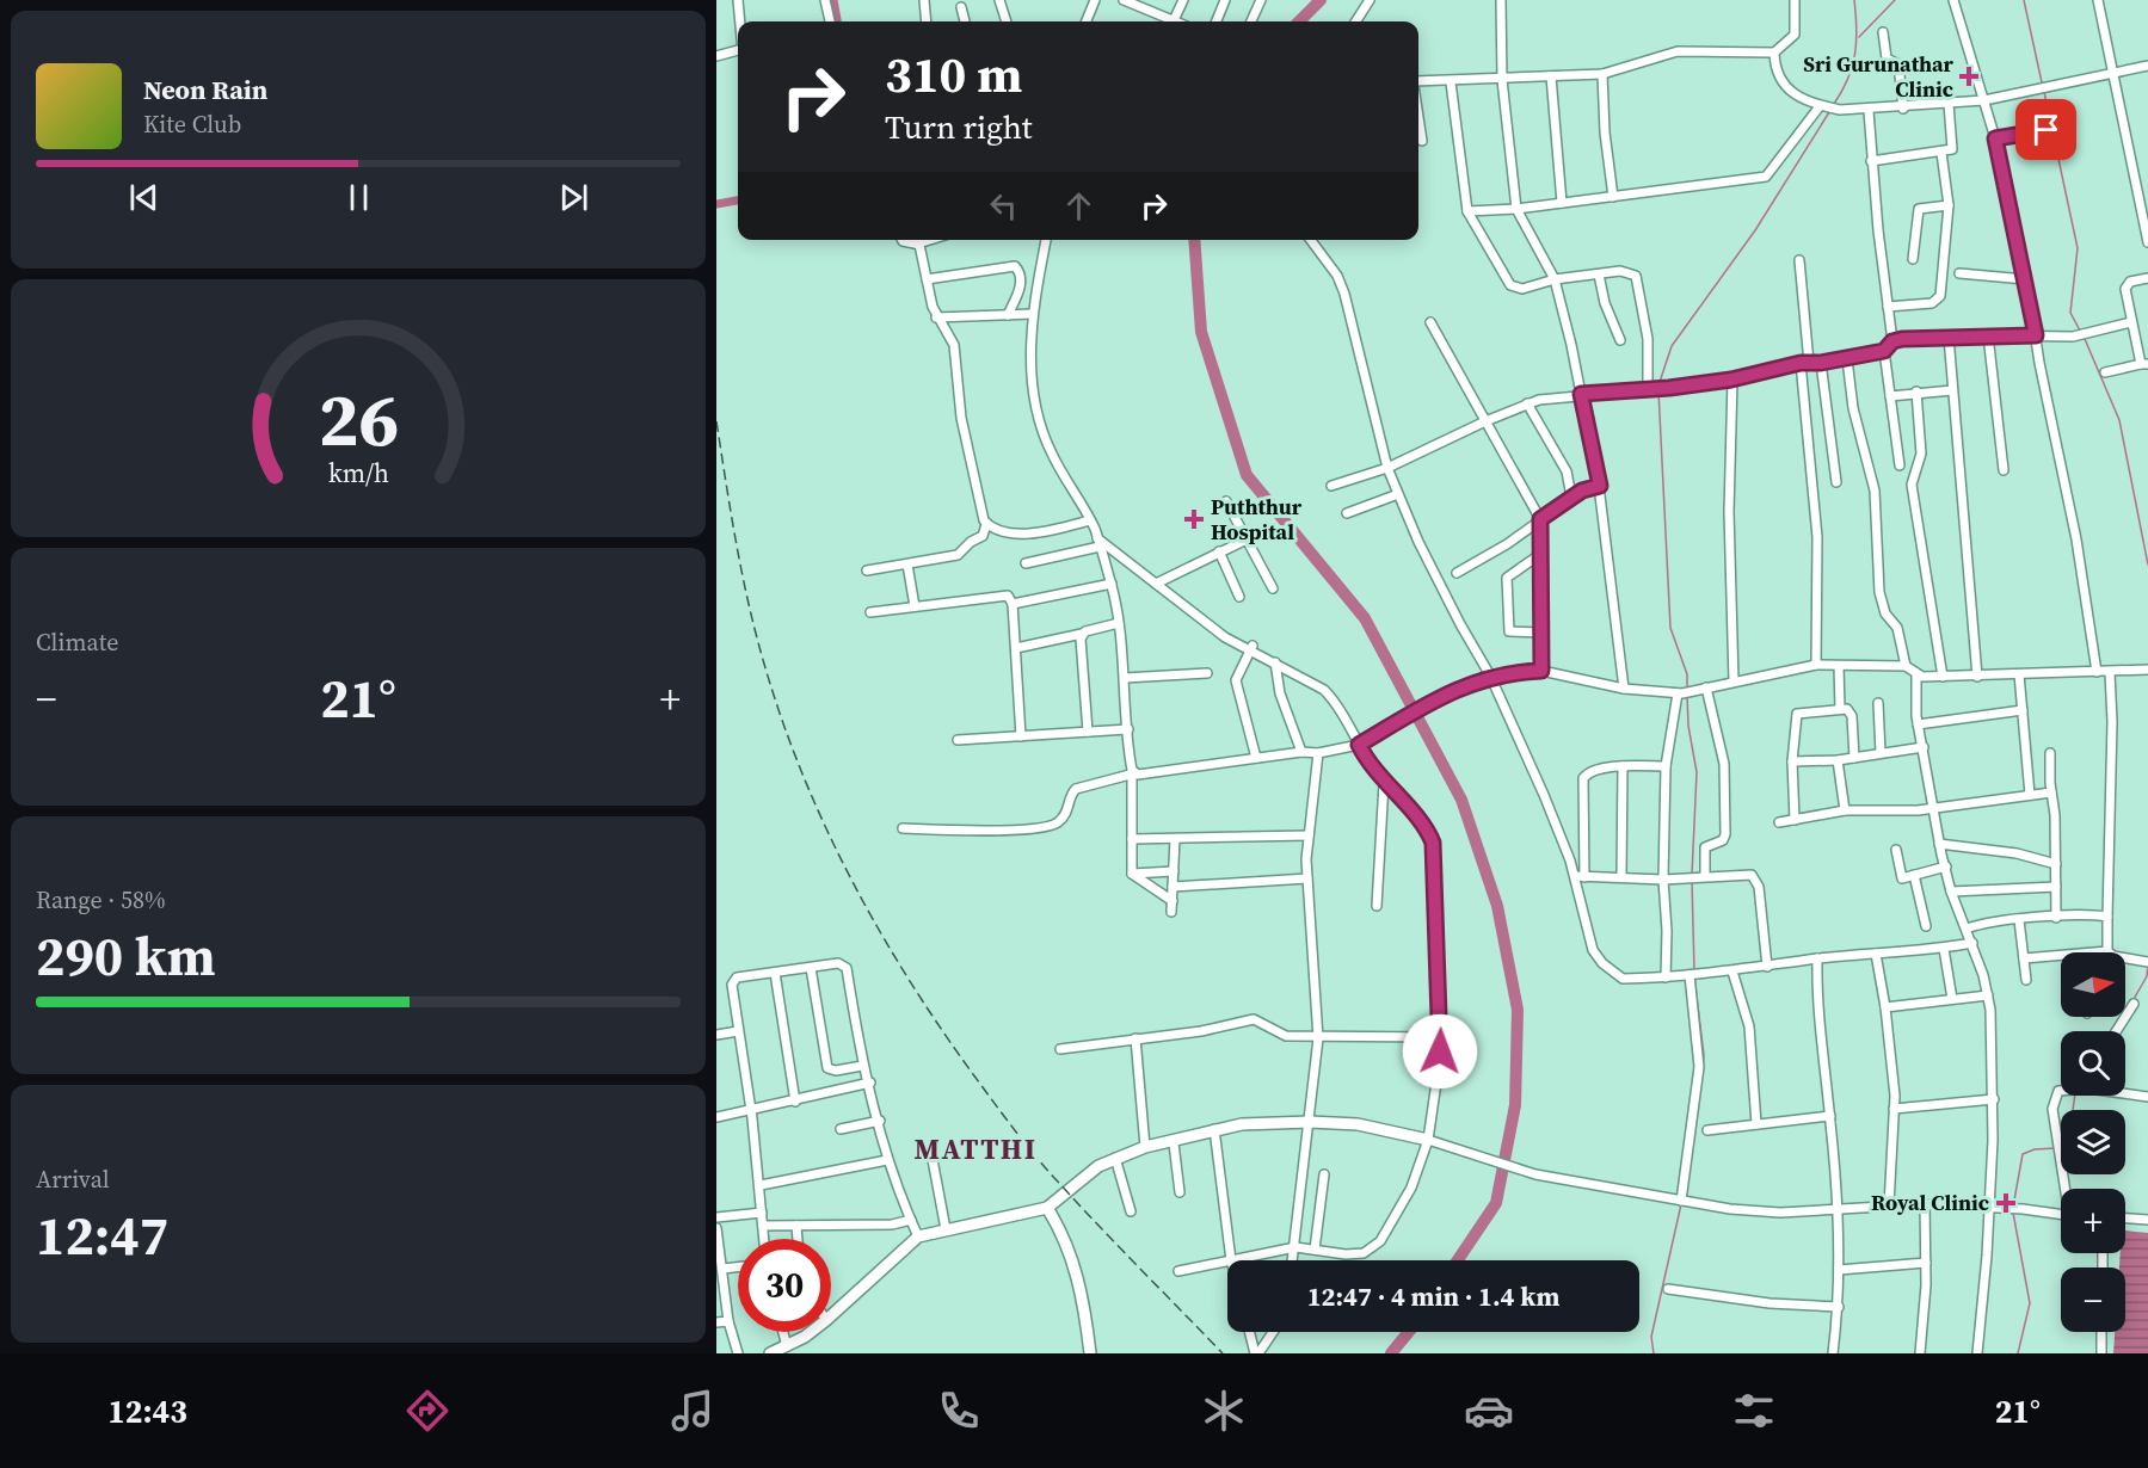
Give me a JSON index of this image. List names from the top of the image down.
{
  "districts": ["MATTHI"],
  "places": {
    "health": ["Sri Gurunathar Clinic", "Puththur Hospital", "Royal Clinic"]
  },
  "north": "right",
  "page": {
    "turn": ["310 m", "Turn right"],
    "song": ["Neon Rain", "Kite Club"],
    "tile": [
      "Climate",
      ["Range · 58%", "290 km"],
      ["Arrival", "12:47"]
    ],
    "heat": ["−", "21°", "+"],
    "map_buttons": ["+", "−"],
    "limit": "30",
    "trip": "12:47 · 4 min · 1.4 km",
    "tabs": ["12:43", "21°"],
    "gauge": ["26", "km/h"]
  }
}
